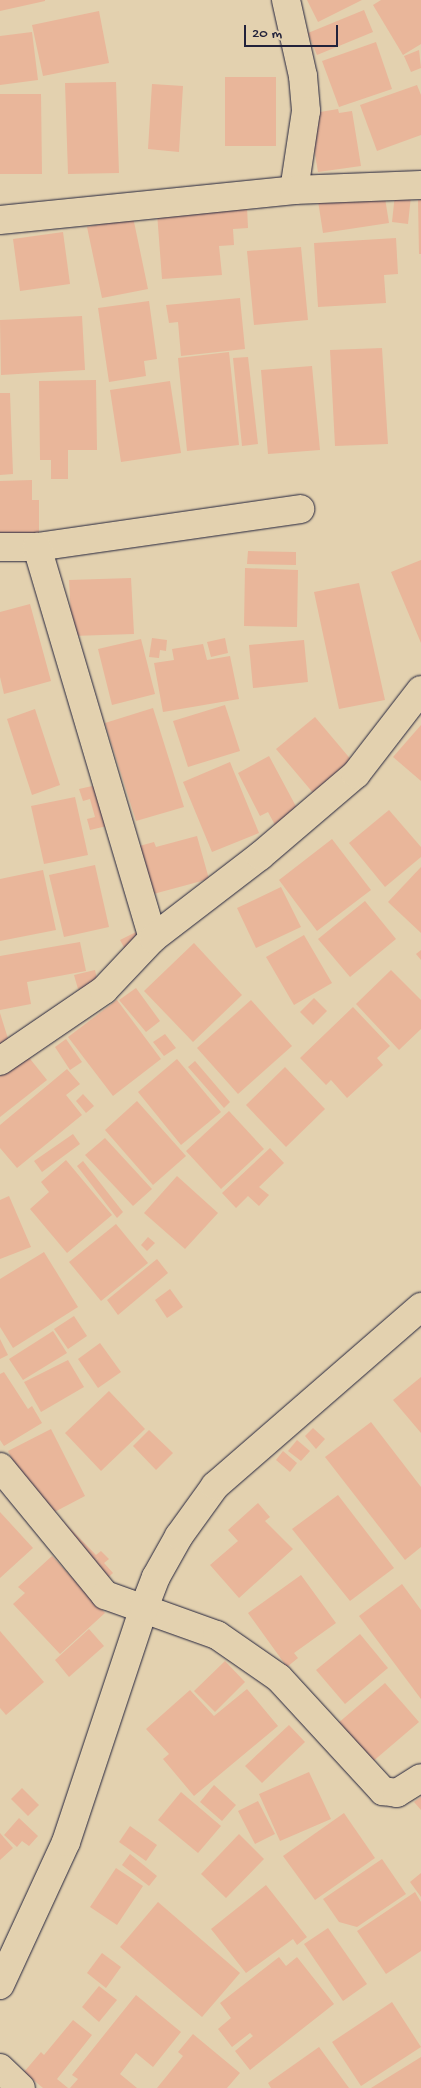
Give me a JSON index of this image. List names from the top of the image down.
{
  "scale_bar": "20 m"
}
